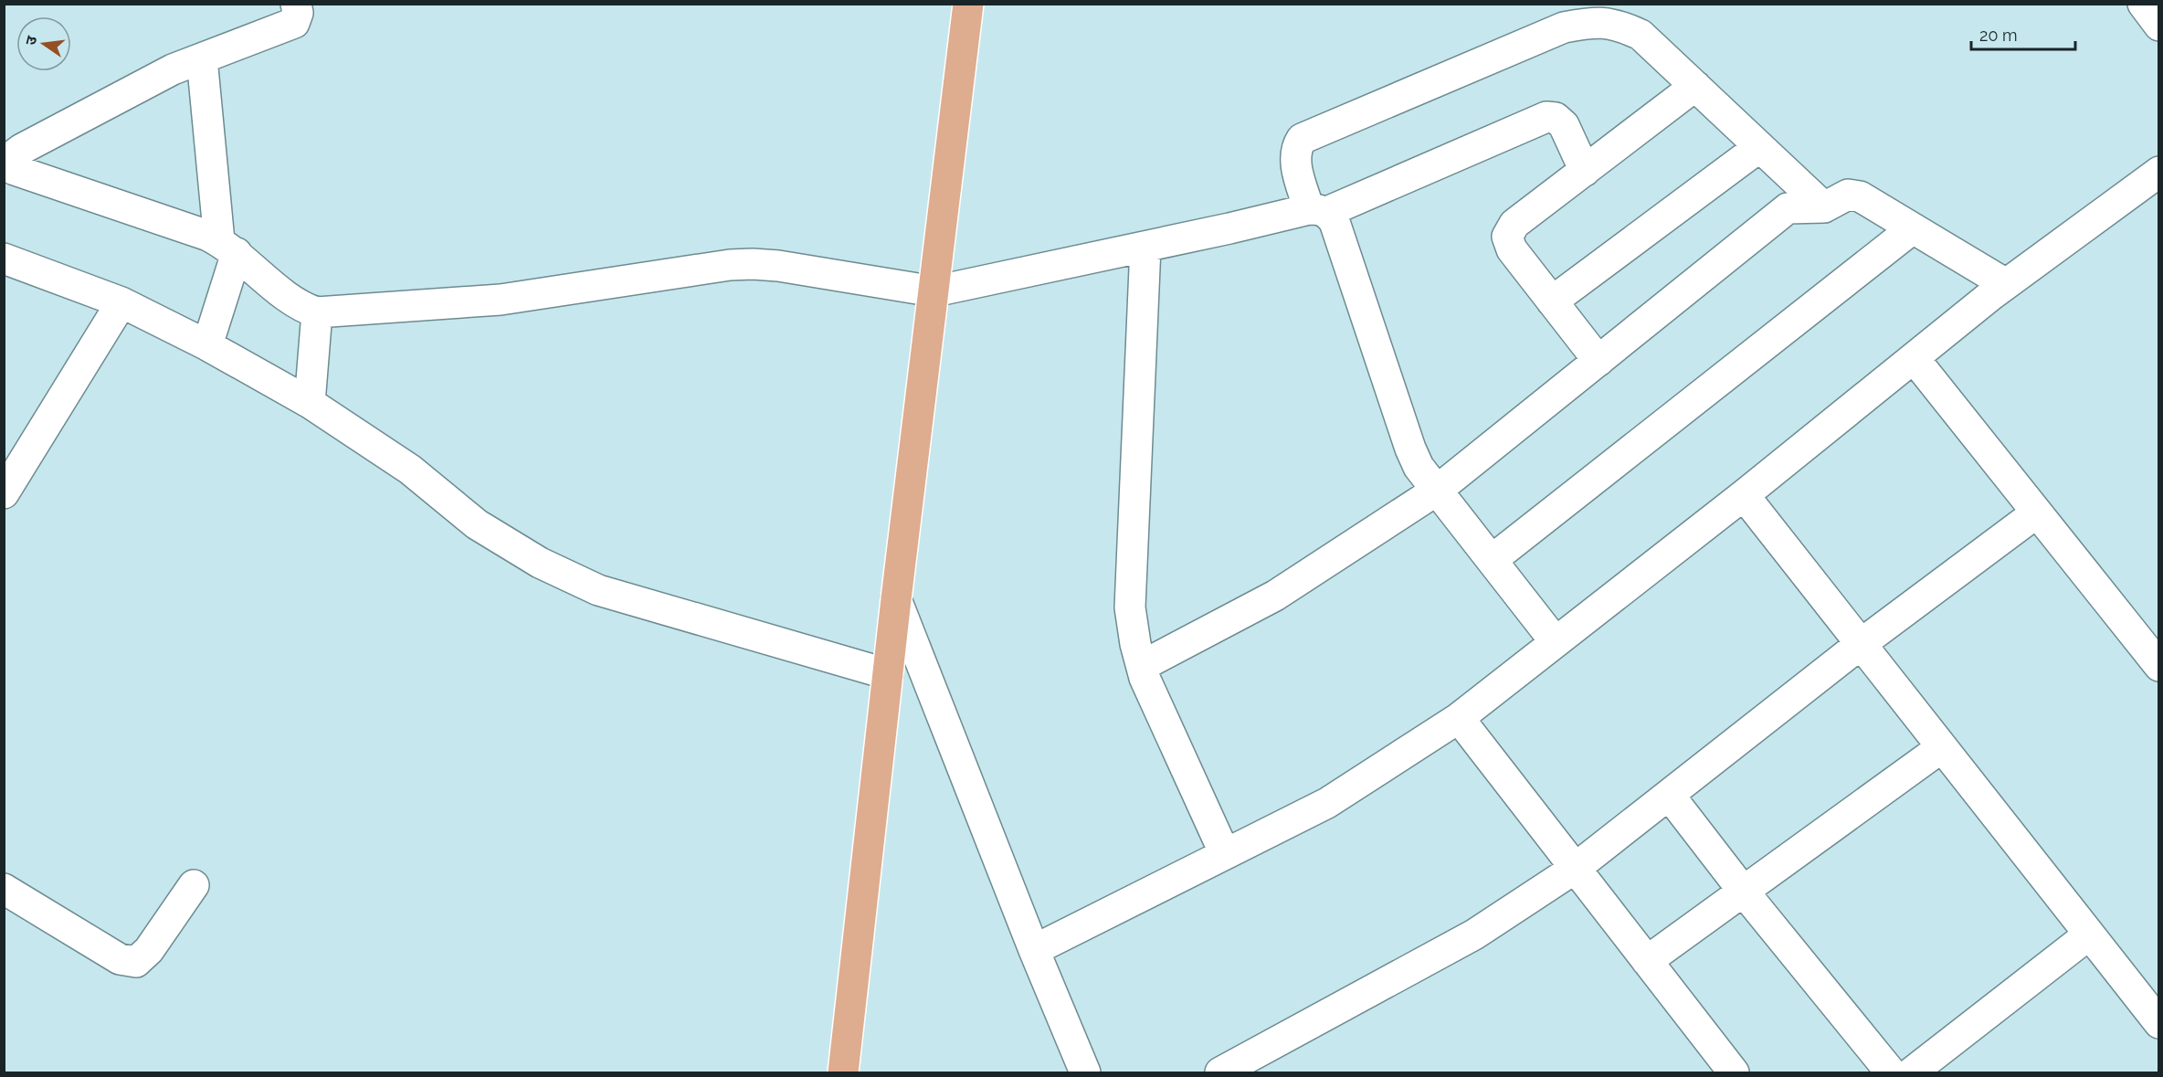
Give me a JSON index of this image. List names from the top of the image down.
{
  "scale_bar": "20 m",
  "north": "left"
}
